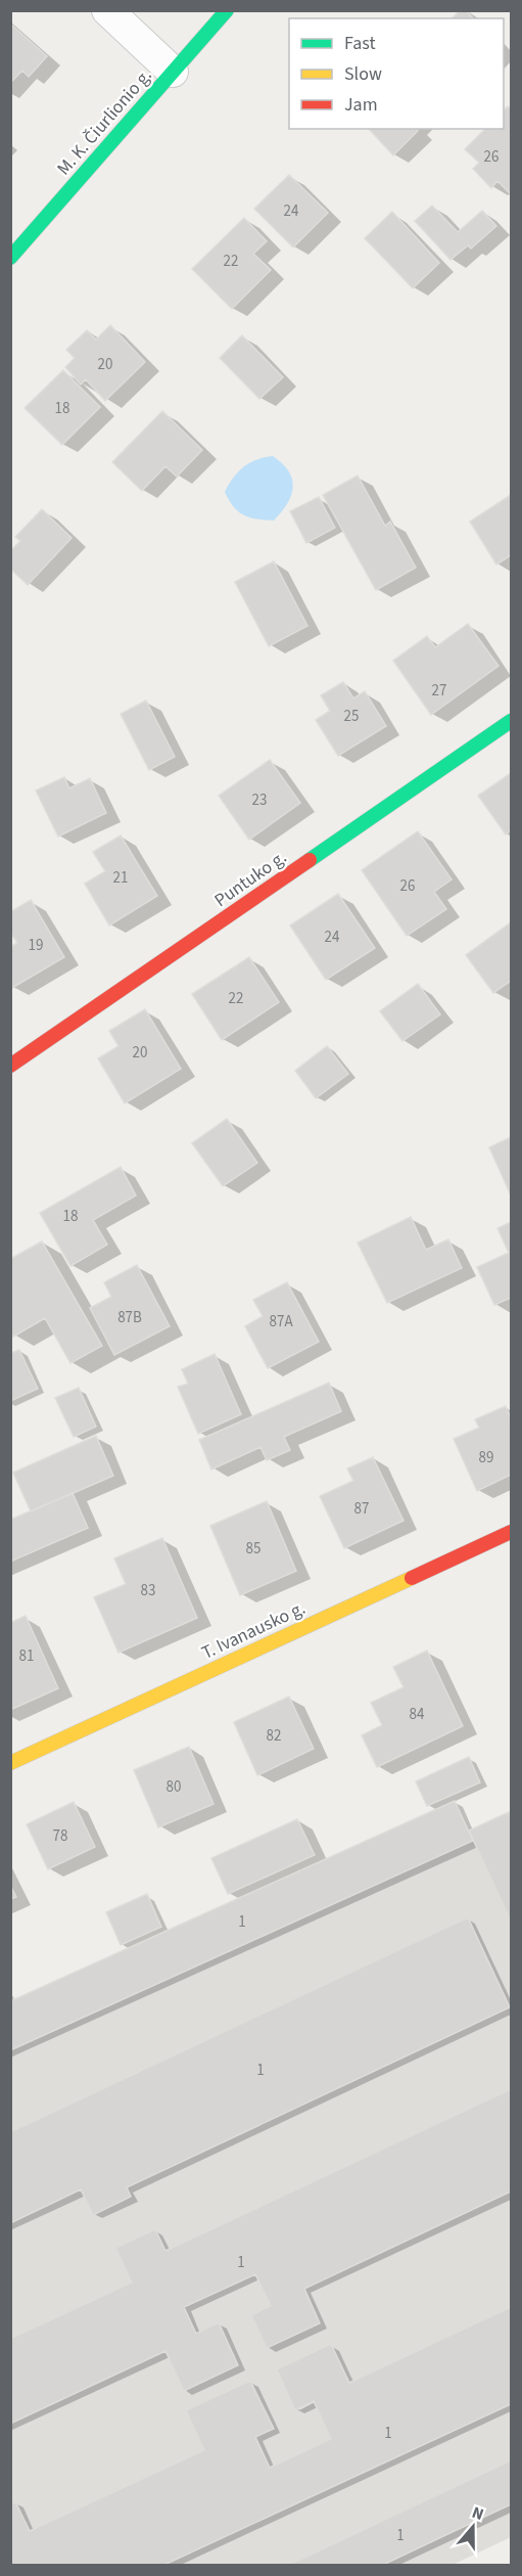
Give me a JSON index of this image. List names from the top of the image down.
{
  "streets": {
    "street": ["M. K. Čiurlionio g.", "Puntuko g.", "T. Ivanausko g."]
  },
  "house_numbers": [
    "26",
    "24",
    "22",
    "20",
    "18",
    "27",
    "25",
    "23",
    "21",
    "26",
    "24",
    "19",
    "22",
    "20",
    "18",
    "87B",
    "87A",
    "89",
    "87",
    "85",
    "83",
    "81",
    "84",
    "82",
    "80",
    "78",
    "1",
    "1",
    "1",
    "1",
    "1"
  ],
  "legend": ["Fast", "Slow", "Jam"],
  "north": "top"
}
